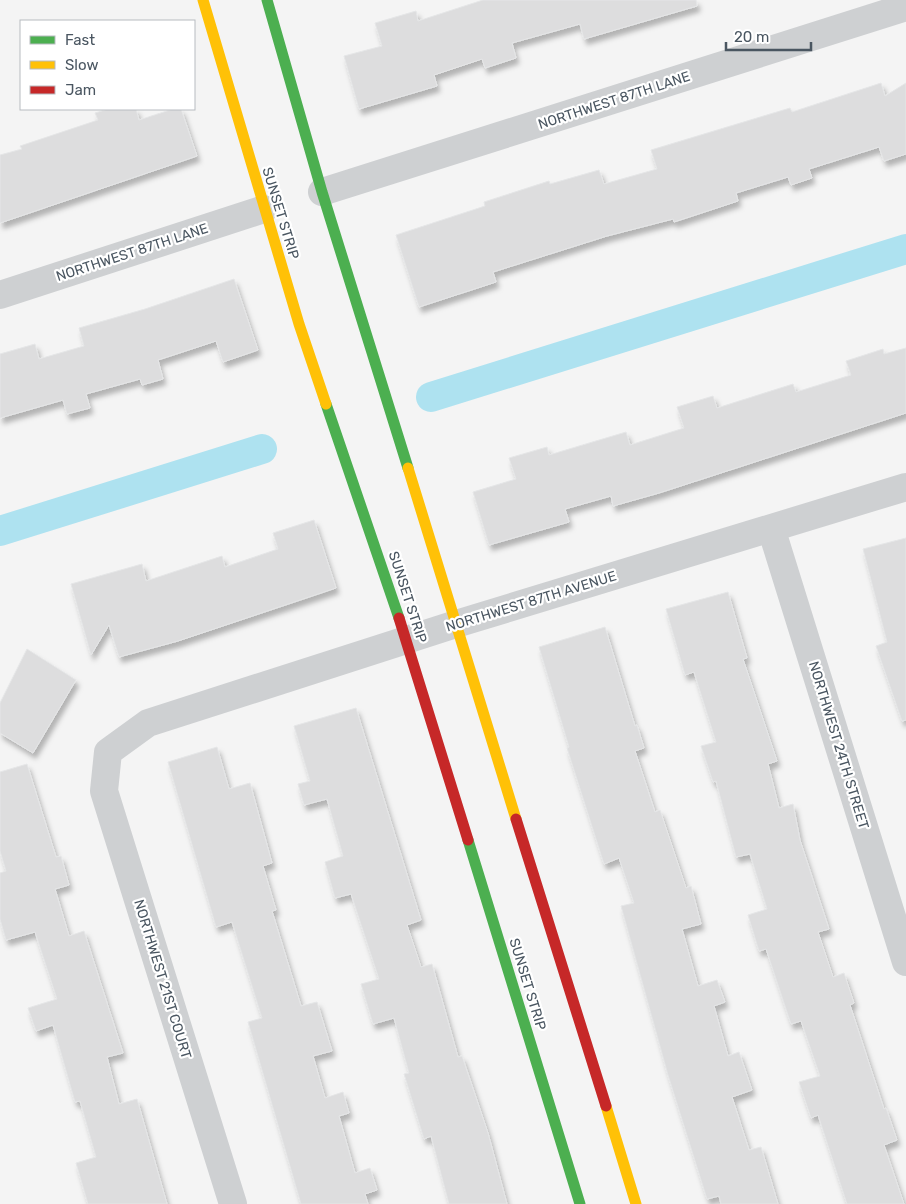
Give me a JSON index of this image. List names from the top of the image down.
{
  "streets": {
    "street": [
      "NORTHWEST 87TH LANE",
      "SUNSET STRIP",
      "NORTHWEST 87TH AVENUE",
      "NORTHWEST 24TH STREET",
      "NORTHWEST 21ST COURT"
    ]
  },
  "crossings": [
    ["NORTHWEST 87TH LANE", "SUNSET STRIP"],
    ["SUNSET STRIP", "NORTHWEST 87TH AVENUE"],
    ["NORTHWEST 87TH AVENUE", "NORTHWEST 24TH STREET"],
    ["NORTHWEST 87TH AVENUE", "NORTHWEST 21ST COURT"]
  ],
  "legend": ["Fast", "Slow", "Jam"],
  "scale_bar": "20 m"
}
